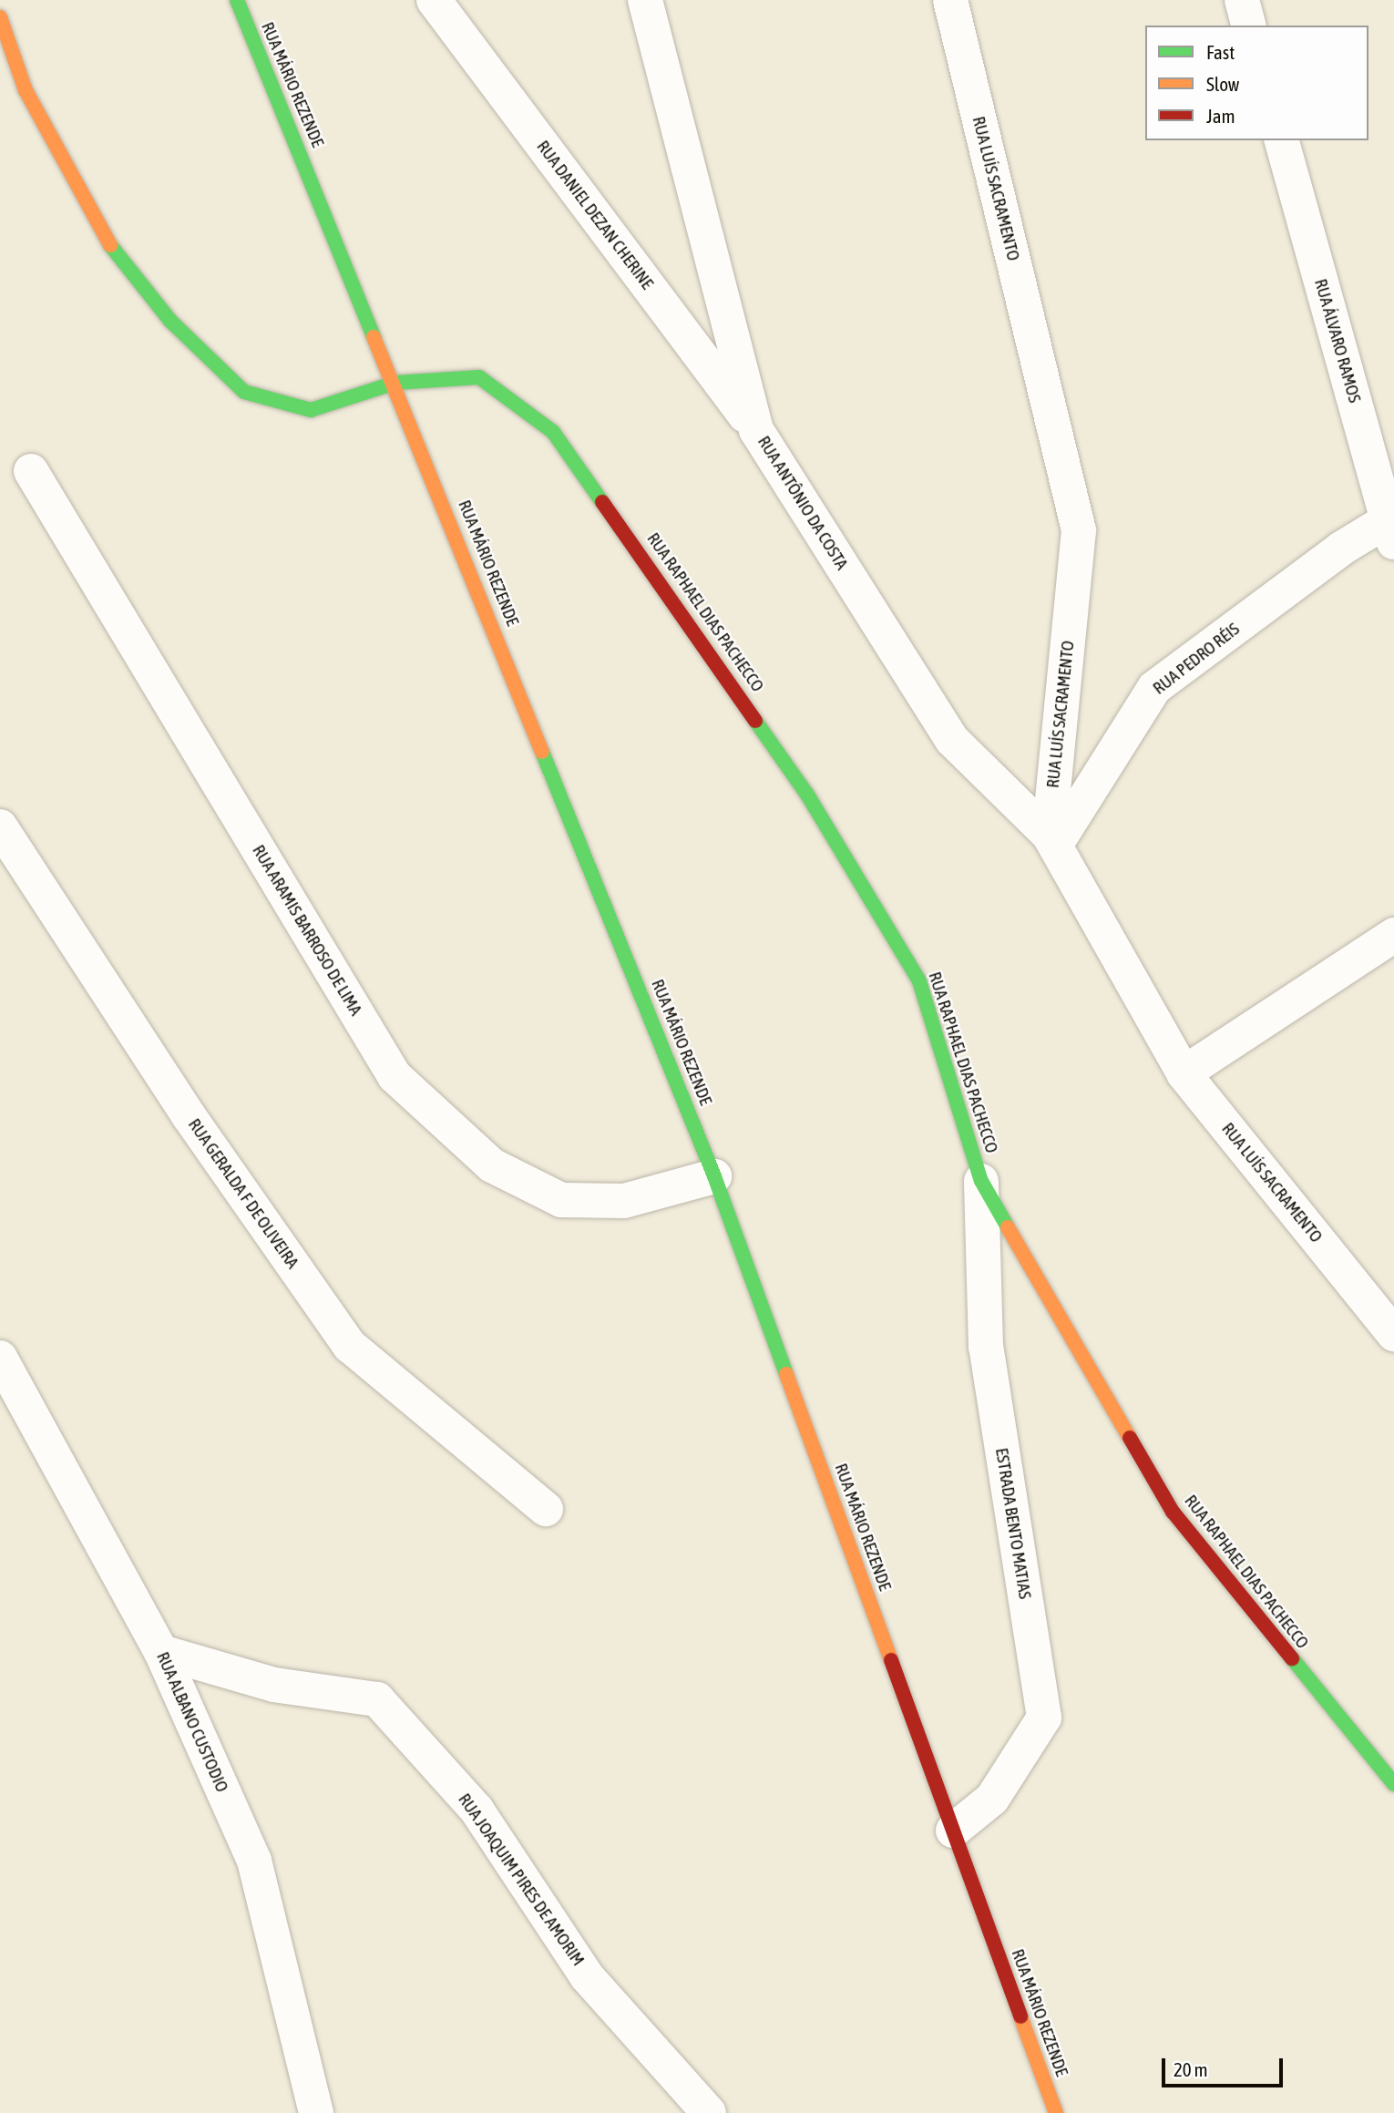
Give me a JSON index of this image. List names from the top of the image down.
{
  "streets": {
    "street": [
      "RUA MÁRIO REZENDE",
      "RUA LUÍS SACRAMENTO",
      "RUA DANIEL DEZAN CHERINE",
      "RUA ÁLVARO RAMOS",
      "RUA ANTÔNIO DA COSTA",
      "RUA RAPHAEL DIAS PACHECCO",
      "RUA PEDRO RÉIS",
      "RUA ARAMIS BARROSO DE LIMA",
      "RUA GERALDA F DE OLIVEIRA",
      "ESTRADA BENTO MATIAS",
      "RUA ALBANO CUSTODIO",
      "RUA JOAQUIM PIRES DE AMORIM"
    ]
  },
  "crossings": [
    ["RUA MÁRIO REZENDE", "RUA RAPHAEL DIAS PACHECCO"],
    ["RUA MÁRIO REZENDE", "RUA ARAMIS BARROSO DE LIMA"],
    ["RUA MÁRIO REZENDE", "ESTRADA BENTO MATIAS"],
    ["RUA LUÍS SACRAMENTO", "RUA ANTÔNIO DA COSTA"],
    ["RUA LUÍS SACRAMENTO", "RUA PEDRO RÉIS"],
    ["RUA DANIEL DEZAN CHERINE", "RUA ANTÔNIO DA COSTA"],
    ["RUA ÁLVARO RAMOS", "RUA PEDRO RÉIS"],
    ["RUA ANTÔNIO DA COSTA", "RUA PEDRO RÉIS"],
    ["RUA RAPHAEL DIAS PACHECCO", "ESTRADA BENTO MATIAS"],
    ["RUA ALBANO CUSTODIO", "RUA JOAQUIM PIRES DE AMORIM"]
  ],
  "legend": ["Fast", "Slow", "Jam"],
  "scale_bar": "20 m"
}
